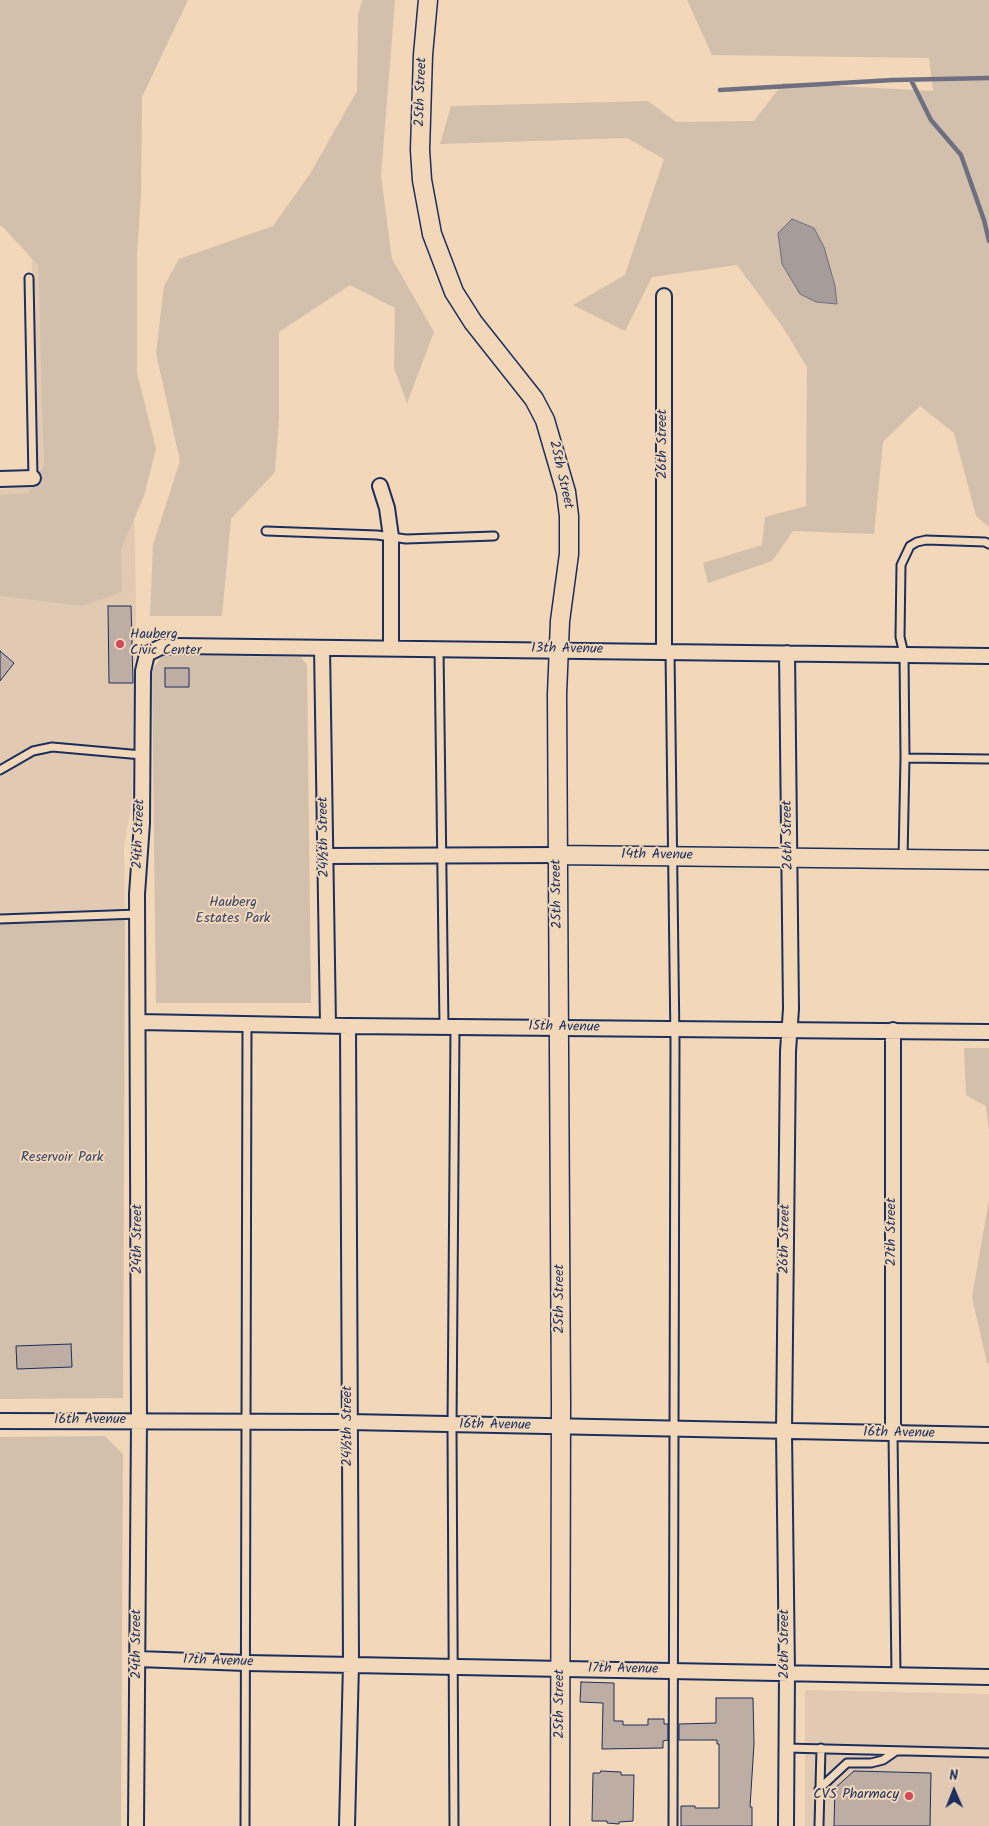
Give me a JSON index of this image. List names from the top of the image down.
{
  "streets": {
    "street": [
      "25th Street",
      "26th Street",
      "13th Avenue",
      "24th Street",
      "24½th Street",
      "14th Avenue",
      "15th Avenue",
      "27th Street",
      "16th Avenue",
      "17th Avenue"
    ]
  },
  "crossings": [
    ["25th Street", "13th Avenue"],
    ["25th Street", "14th Avenue"],
    ["25th Street", "15th Avenue"],
    ["25th Street", "16th Avenue"],
    ["25th Street", "17th Avenue"],
    ["26th Street", "13th Avenue"],
    ["26th Street", "14th Avenue"],
    ["26th Street", "15th Avenue"],
    ["26th Street", "16th Avenue"],
    ["26th Street", "17th Avenue"],
    ["13th Avenue", "24th Street"],
    ["13th Avenue", "24½th Street"],
    ["24th Street", "15th Avenue"],
    ["24th Street", "16th Avenue"],
    ["24th Street", "17th Avenue"],
    ["24½th Street", "14th Avenue"],
    ["24½th Street", "15th Avenue"],
    ["24½th Street", "16th Avenue"],
    ["24½th Street", "17th Avenue"],
    ["15th Avenue", "27th Street"],
    ["27th Street", "16th Avenue"]
  ],
  "parks": ["Hauberg Estates Park", "Reservoir Park"],
  "places": ["Hauberg Civic Center", "CVS Pharmacy"],
  "north": "top"
}
